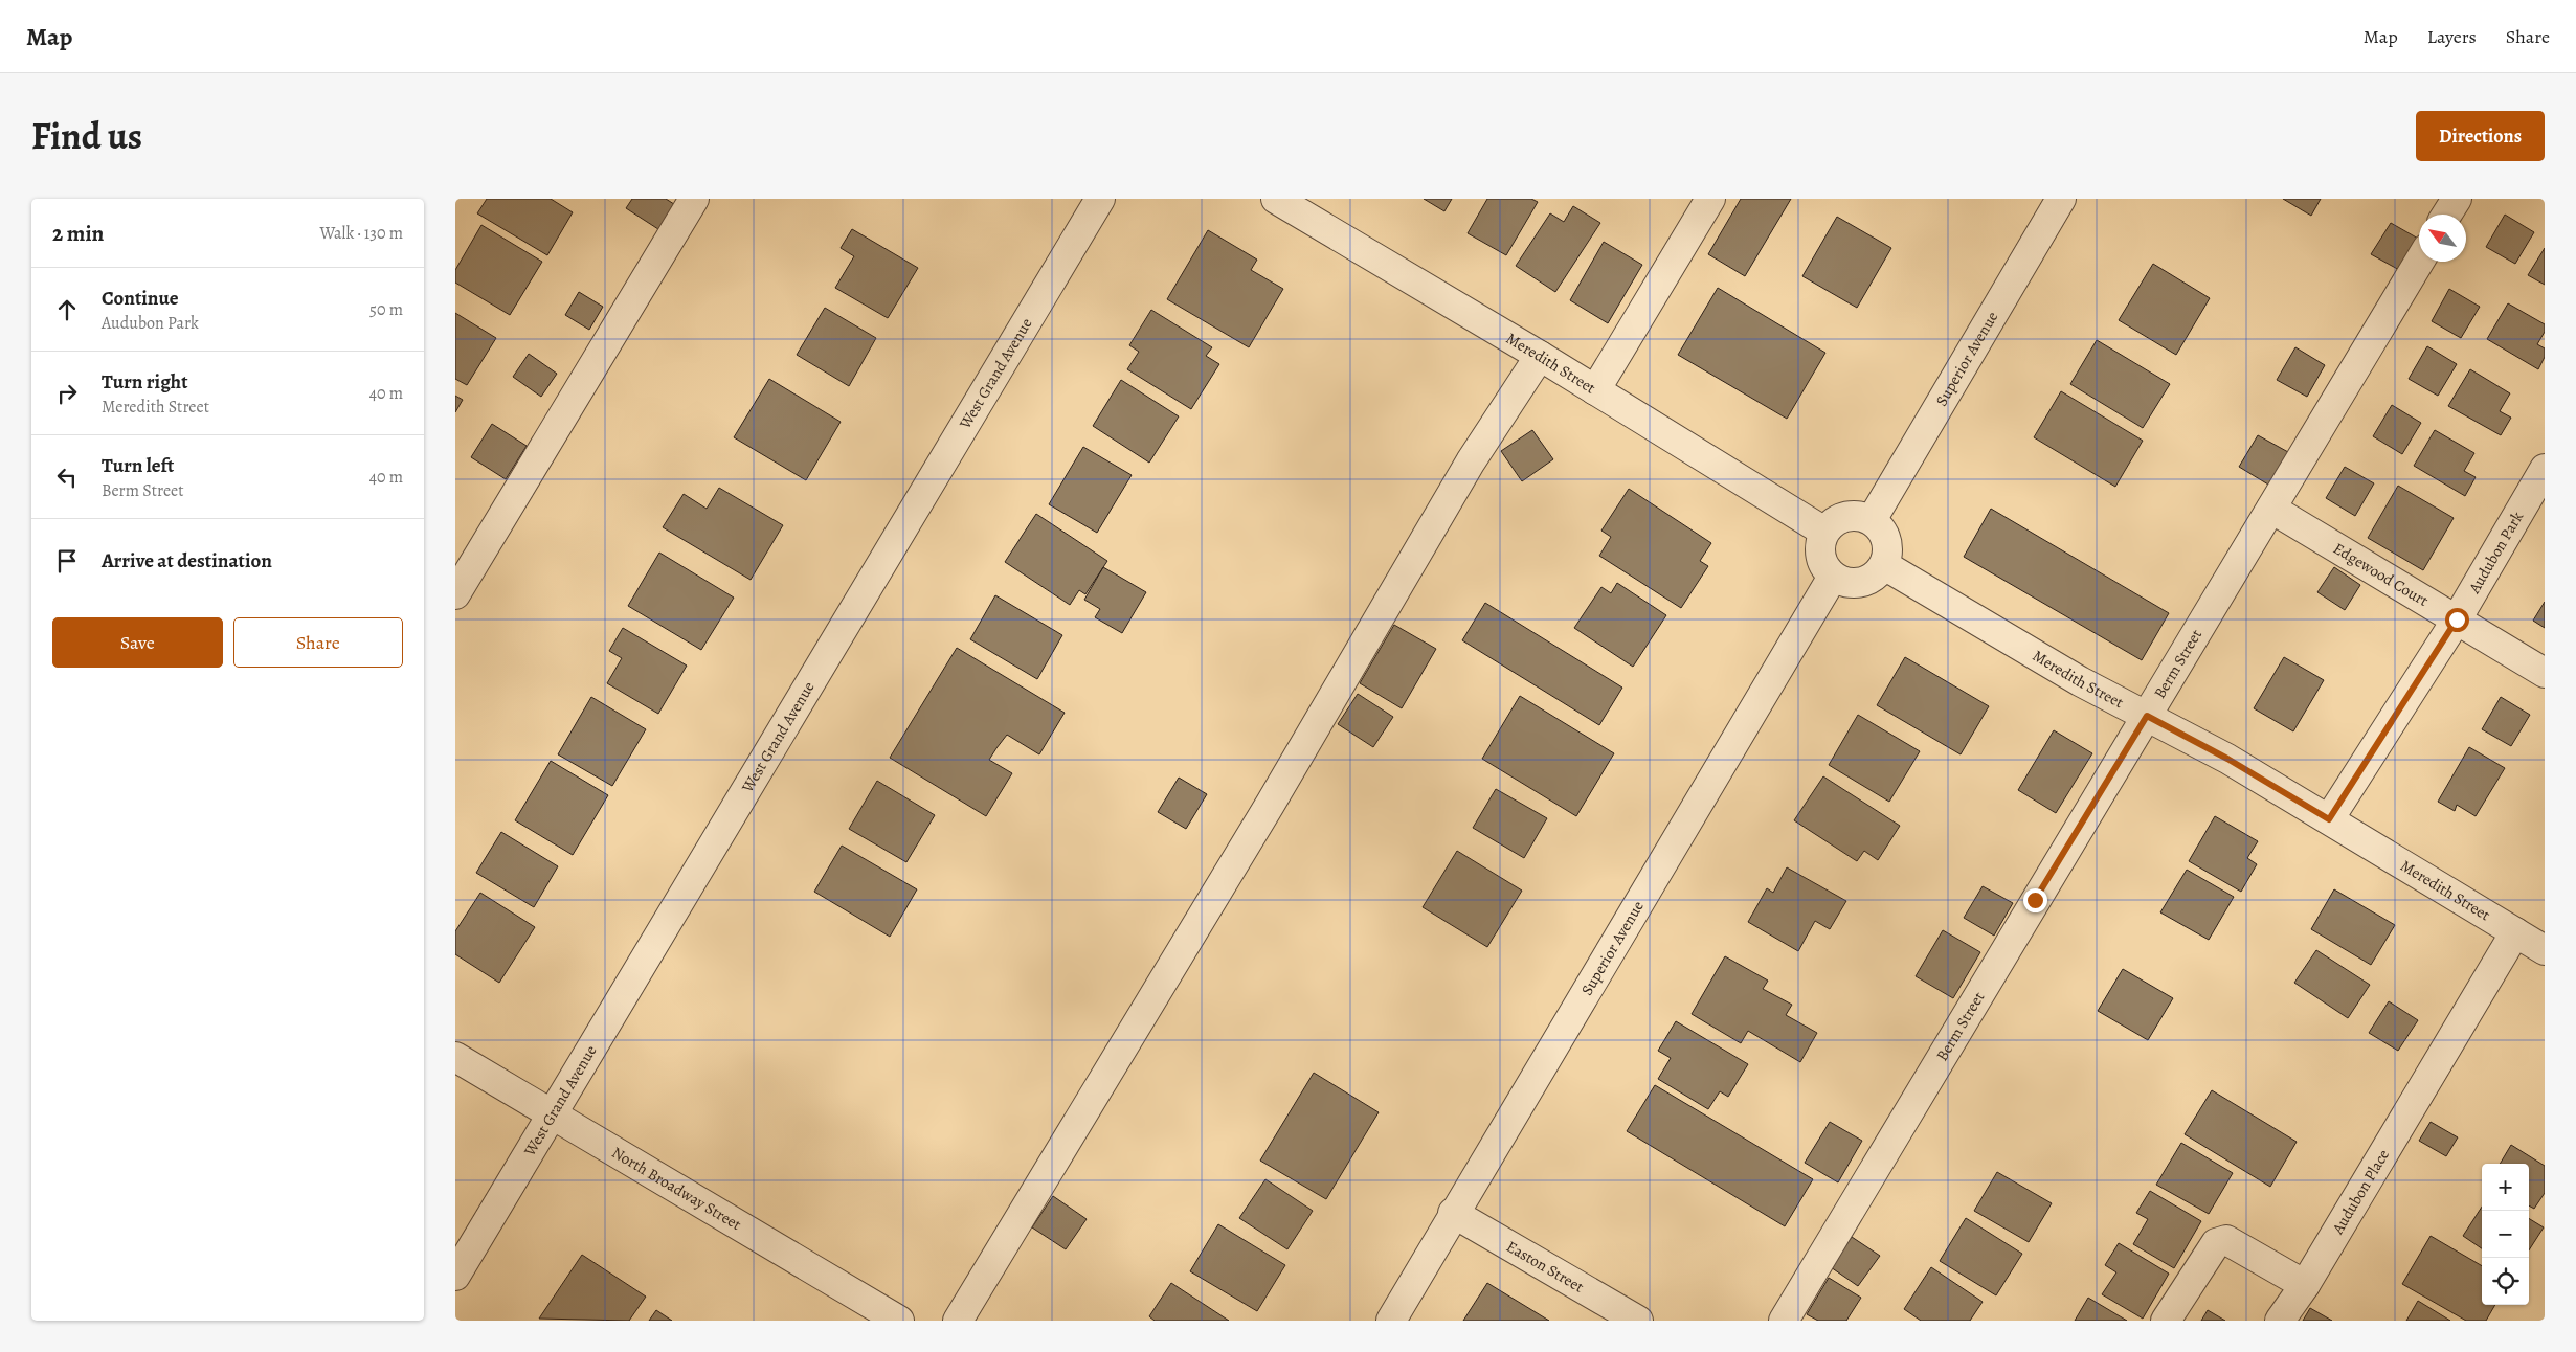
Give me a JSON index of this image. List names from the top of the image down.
{
  "streets": {
    "street": [
      "Superior Avenue",
      "Meredith Street",
      "West Grand Avenue",
      "Audubon Park",
      "Edgewood Court",
      "Berm Street",
      "North Broadway Street",
      "Audubon Place",
      "Easton Street"
    ]
  },
  "crossings": [
    ["Superior Avenue", "Meredith Street"],
    ["Superior Avenue", "Easton Street"],
    ["Meredith Street", "Audubon Park"],
    ["Meredith Street", "Berm Street"],
    ["Meredith Street", "Audubon Place"],
    ["West Grand Avenue", "North Broadway Street"],
    ["Audubon Park", "Edgewood Court"],
    ["Edgewood Court", "Berm Street"]
  ],
  "north": "top left",
  "page": {
    "header": "Map",
    "nav": ["Map", "Layers", "Share"],
    "title": "Find us",
    "buttons": [
      "Directions",
      ["Save", "Share"]
    ],
    "heading": ["2 min", "Walk · 130 m"],
    "list": [
      ["Continue", "Audubon Park", "50 m"],
      ["Turn right", "Meredith Street", "40 m"],
      ["Turn left", "Berm Street", "40 m"],
      "Arrive at destination"
    ],
    "map_buttons": ["+", "−"]
  }
}
